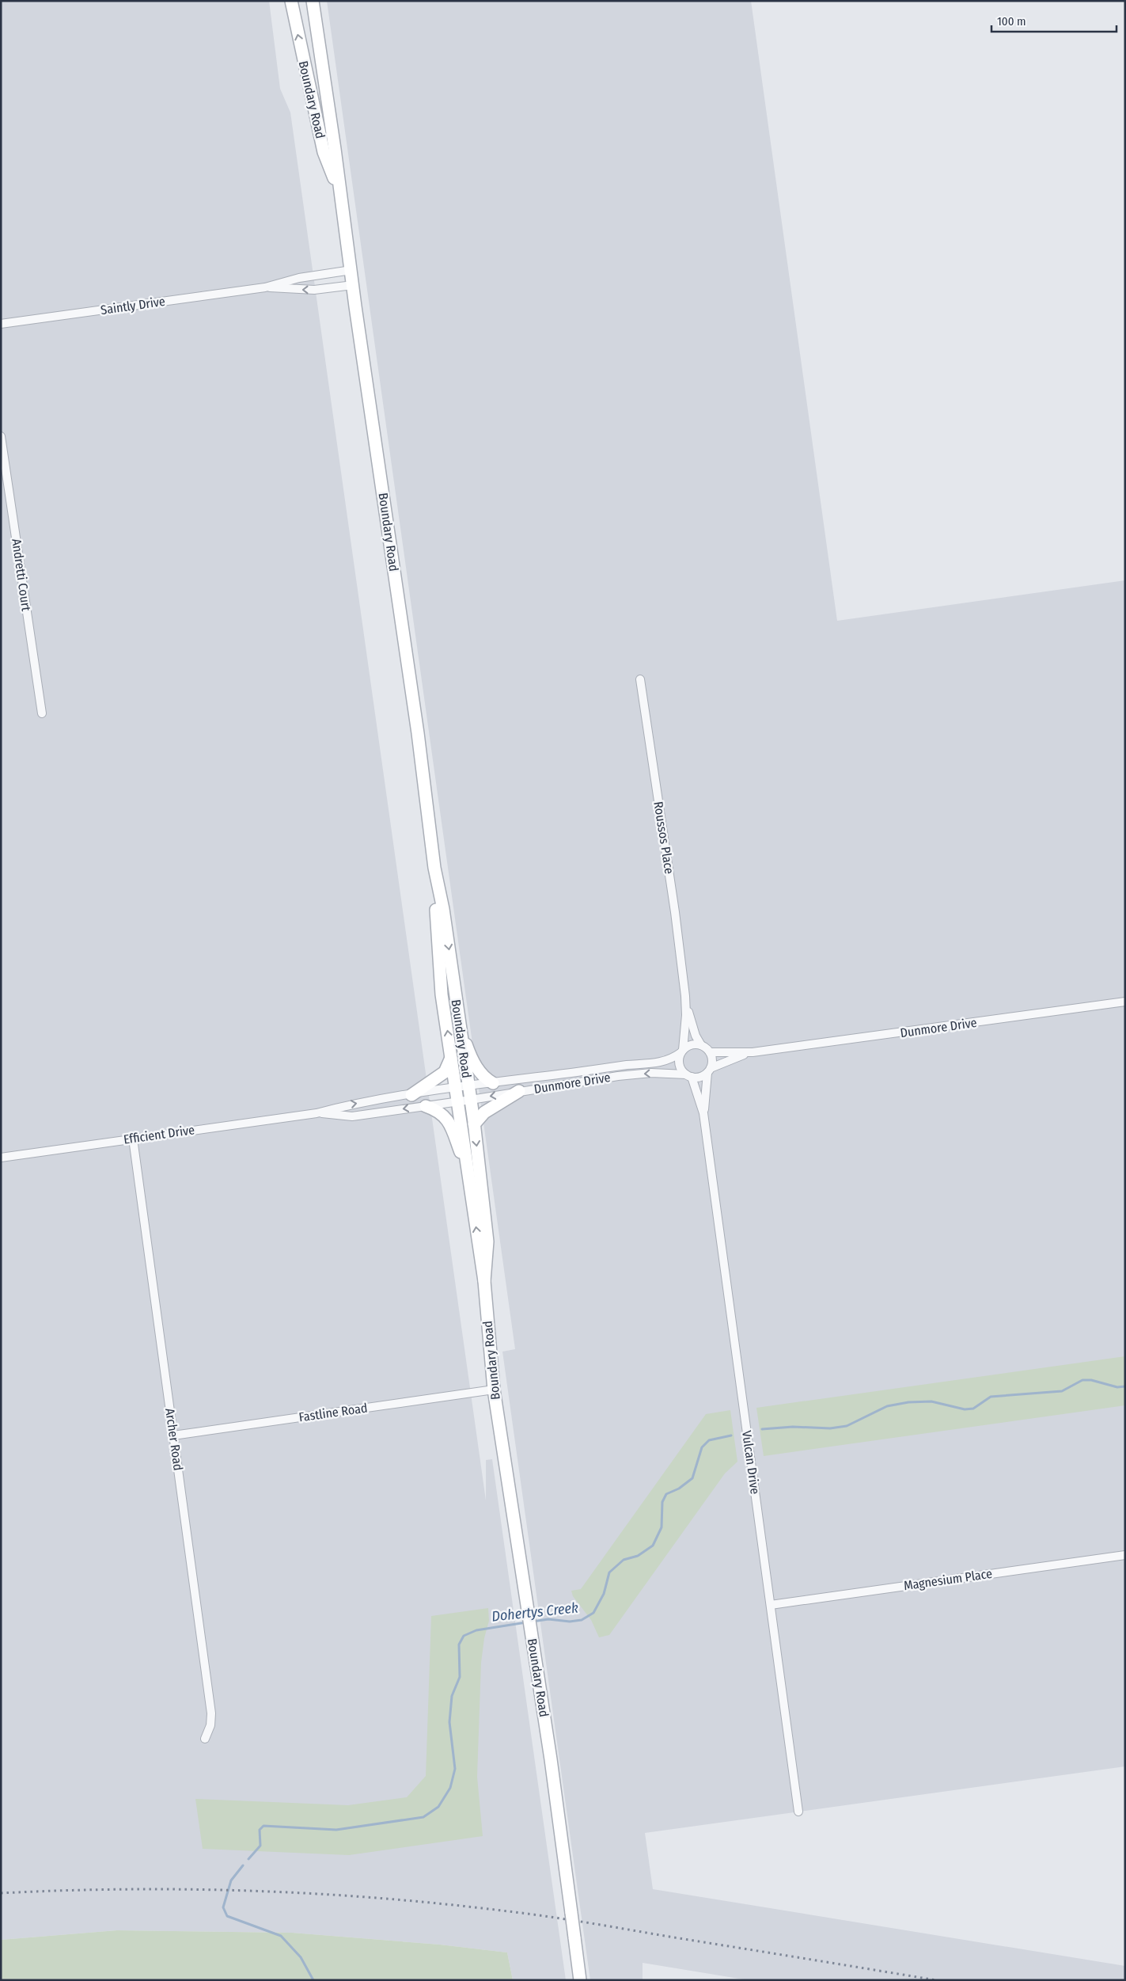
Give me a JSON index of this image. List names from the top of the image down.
{
  "streets": {
    "main road": ["Boundary Road"],
    "street": [
      "Saintly Drive",
      "Andretti Court",
      "Roussos Place",
      "Dunmore Drive",
      "Efficient Drive",
      "Fastline Road",
      "Archer Road",
      "Vulcan Drive",
      "Magnesium Place"
    ]
  },
  "crossings": [
    ["Boundary Road", "Saintly Drive"],
    ["Boundary Road", "Dunmore Drive"],
    ["Boundary Road", "Efficient Drive"],
    ["Boundary Road", "Fastline Road"],
    ["Roussos Place", "Dunmore Drive"],
    ["Roussos Place", "Vulcan Drive"],
    ["Dunmore Drive", "Efficient Drive"],
    ["Dunmore Drive", "Vulcan Drive"],
    ["Efficient Drive", "Archer Road"],
    ["Fastline Road", "Archer Road"],
    ["Vulcan Drive", "Magnesium Place"]
  ],
  "water": ["Dohertys Creek"],
  "scale_bar": "100 m"
}
